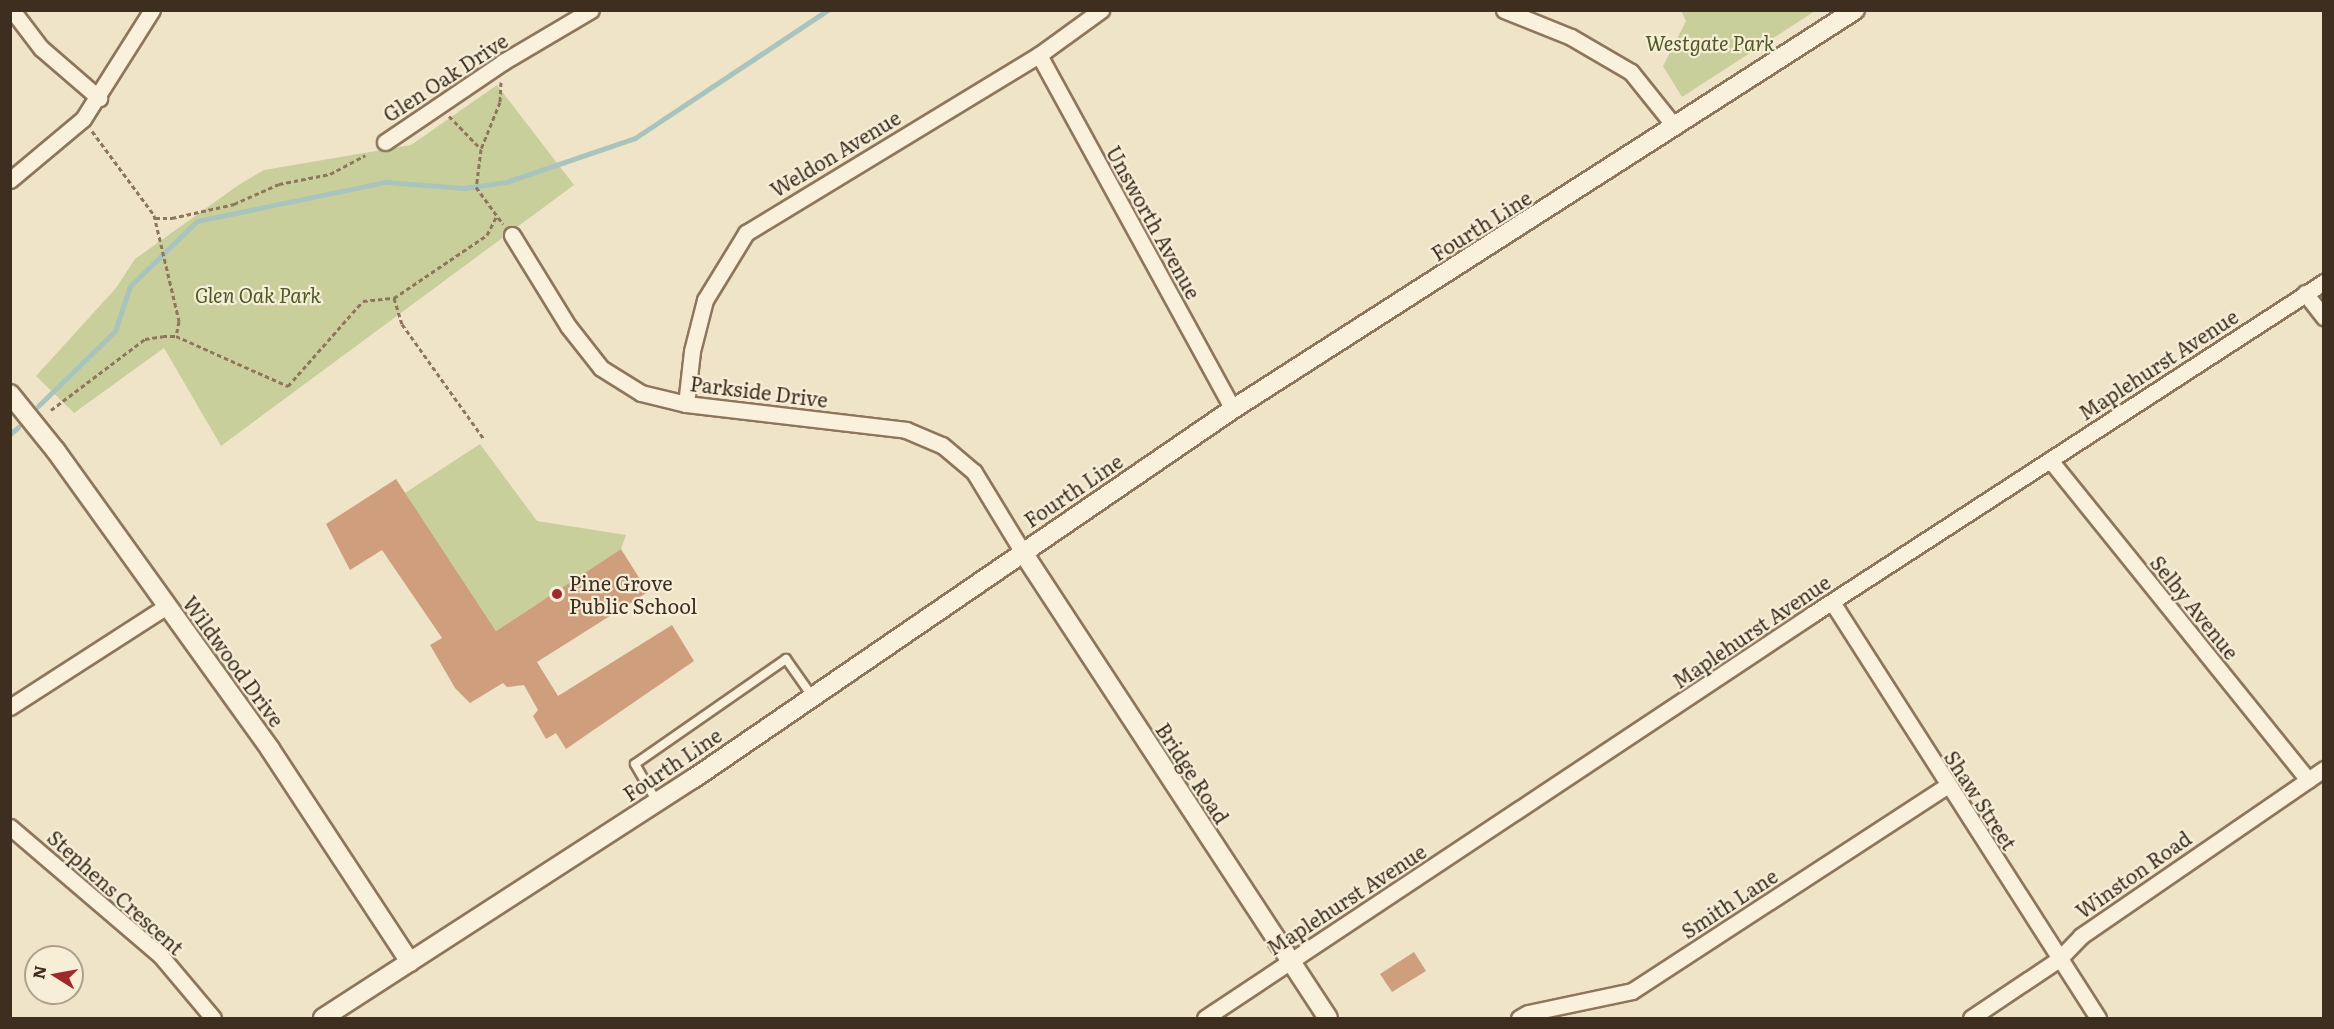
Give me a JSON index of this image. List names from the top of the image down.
{
  "streets": {
    "street": [
      "Glen Oak Drive",
      "Weldon Avenue",
      "Unsworth Avenue",
      "Fourth Line",
      "Maplehurst Avenue",
      "Parkside Drive",
      "Selby Avenue",
      "Wildwood Drive",
      "Bridge Road",
      "Shaw Street",
      "Winston Road",
      "Stephens Crescent",
      "Smith Lane"
    ]
  },
  "crossings": [
    ["Weldon Avenue", "Unsworth Avenue"],
    ["Weldon Avenue", "Parkside Drive"],
    ["Unsworth Avenue", "Fourth Line"],
    ["Fourth Line", "Parkside Drive"],
    ["Fourth Line", "Wildwood Drive"],
    ["Fourth Line", "Bridge Road"],
    ["Maplehurst Avenue", "Selby Avenue"],
    ["Maplehurst Avenue", "Bridge Road"],
    ["Maplehurst Avenue", "Shaw Street"],
    ["Parkside Drive", "Bridge Road"],
    ["Selby Avenue", "Winston Road"],
    ["Shaw Street", "Winston Road"],
    ["Shaw Street", "Smith Lane"]
  ],
  "parks": ["Westgate Park", "Glen Oak Park"],
  "places": ["Pine Grove Public School"],
  "north": "left"
}
